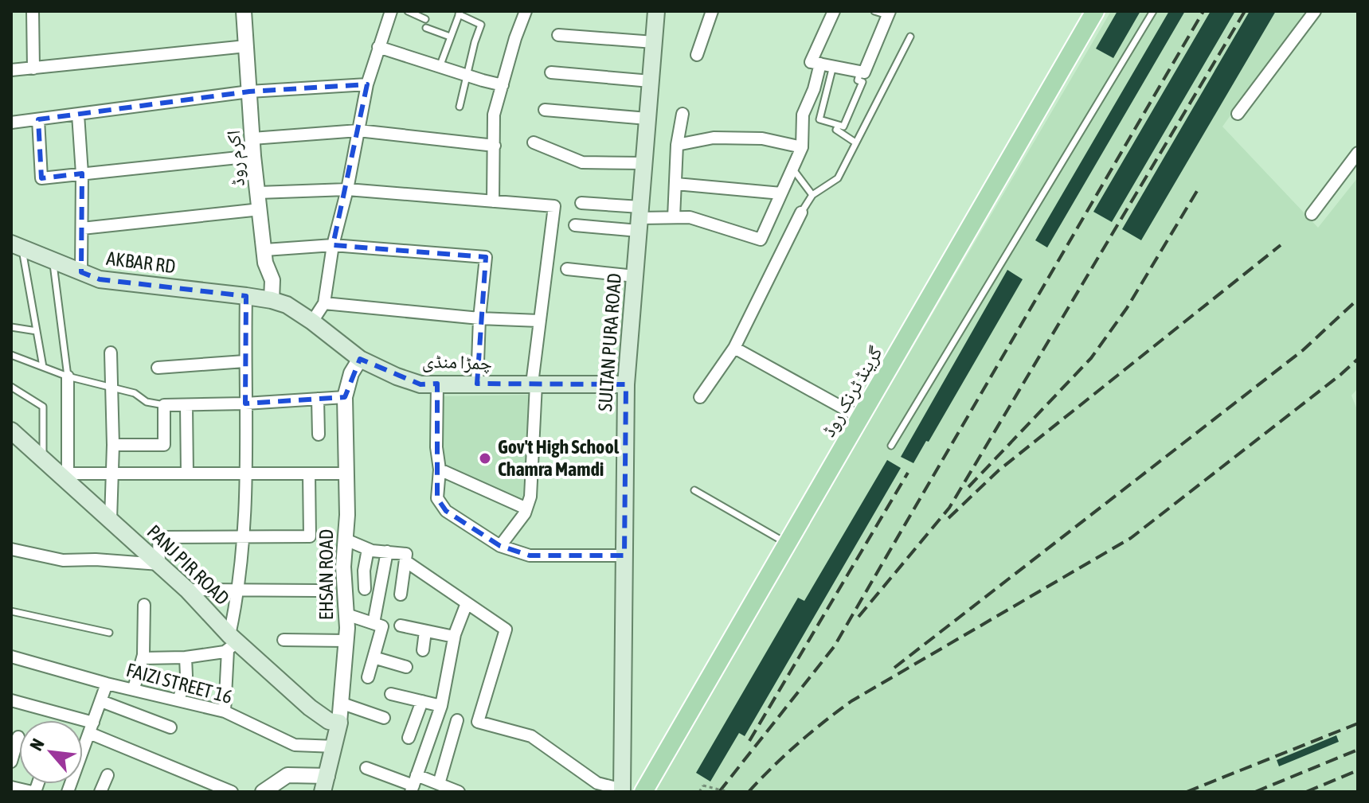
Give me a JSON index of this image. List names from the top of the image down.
{
  "streets": {
    "main road": [
      "AKBAR RD",
      "SULTAN PURA ROAD",
      "چمڑا منڈی",
      "گرینڈ ٹرنک روڈ",
      "PANJ PIR ROAD",
      "EHSAN ROAD"
    ],
    "street": ["اکرم روڈ", "FAIZI STREET 16"]
  },
  "crossings": [
    ["اکرم روڈ", "AKBAR RD"],
    ["اکرم روڈ", "چمڑا منڈی"],
    ["AKBAR RD", "چمڑا منڈی"],
    ["SULTAN PURA ROAD", "چمڑا منڈی"],
    ["چمڑا منڈی", "EHSAN ROAD"],
    ["PANJ PIR ROAD", "EHSAN ROAD"],
    ["EHSAN ROAD", "FAIZI STREET 16"]
  ],
  "places": ["Gov't High School Chamra Mamdi"],
  "north": "top left"
}
